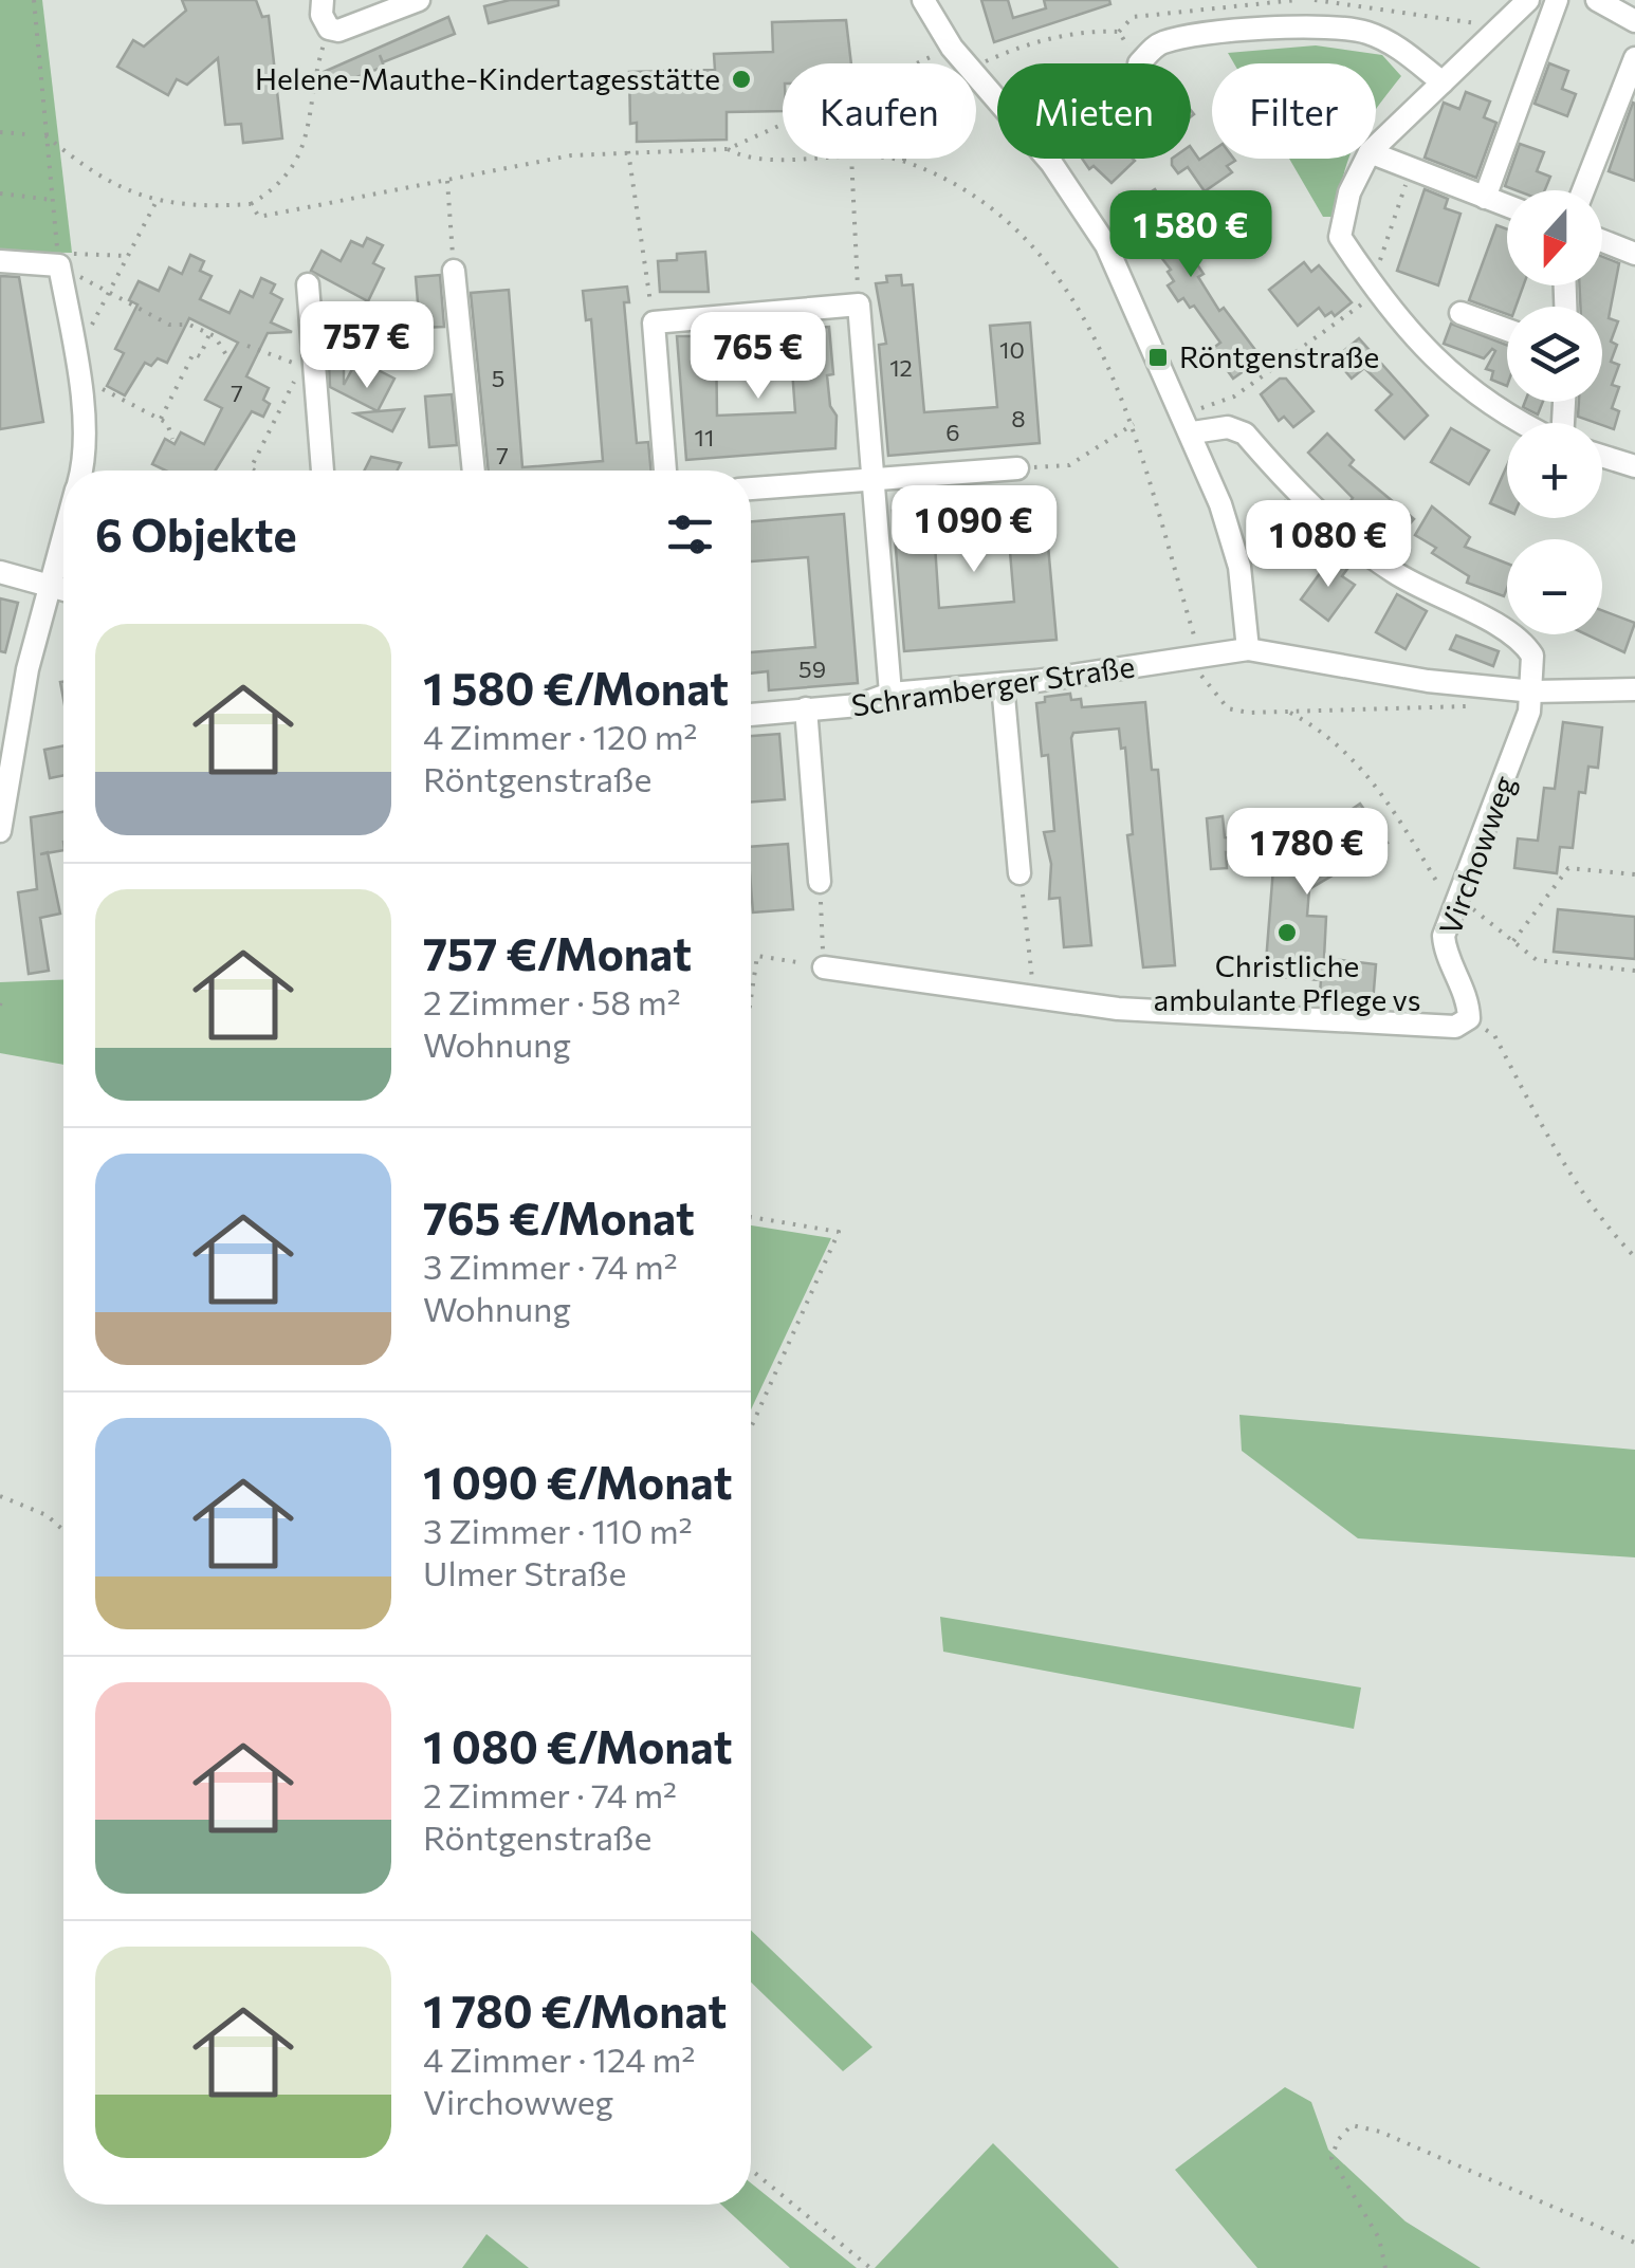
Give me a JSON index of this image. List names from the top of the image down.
{
  "streets": {
    "street": ["Schramberger Straße", "Virchowweg"]
  },
  "places": {
    "other": ["Helene-Mauthe-Kindertagesstätte", "Christliche ambulante Pflege vs"],
    "transit": ["Röntgenstraße"]
  },
  "house_numbers": [
    "10",
    "12",
    "5",
    "7",
    "8",
    "6",
    "11",
    "7",
    "59"
  ],
  "north": "bottom",
  "page": {
    "chip": ["Kaufen", "Mieten", "Filter"],
    "map_buttons": ["+", "−"],
    "price": [
      "1 580 €",
      "757 €",
      "765 €",
      "1 090 €",
      "1 080 €",
      "1 780 €"
    ],
    "heading": "6 Objekte",
    "list": [
      {
        "name": "1 580 €/Monat",
        "note": "4 Zimmer · 120 m² · Röntgenstraße"
      },
      {
        "name": "757 €/Monat",
        "note": "2 Zimmer · 58 m² · Wohnung"
      },
      {
        "name": "765 €/Monat",
        "note": "3 Zimmer · 74 m² · Wohnung"
      },
      {
        "name": "1 090 €/Monat",
        "note": "3 Zimmer · 110 m² · Ulmer Straße"
      },
      {
        "name": "1 080 €/Monat",
        "note": "2 Zimmer · 74 m² · Röntgenstraße"
      },
      {
        "name": "1 780 €/Monat",
        "note": "4 Zimmer · 124 m² · Virchowweg"
      }
    ]
  }
}
